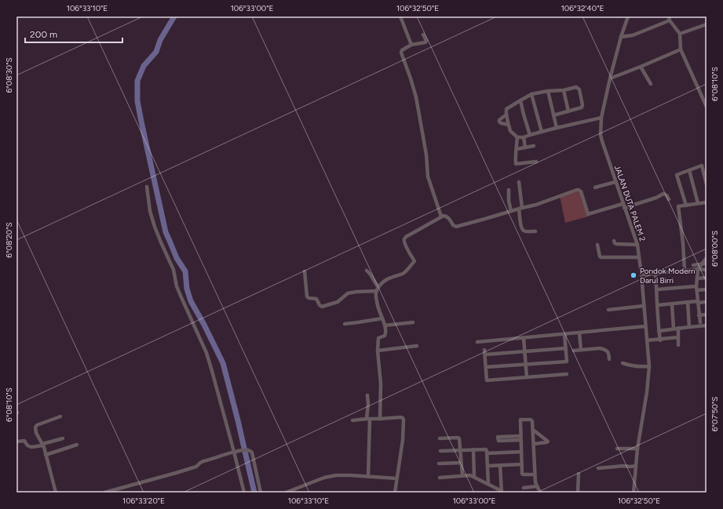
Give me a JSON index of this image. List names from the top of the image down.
{
  "streets": {
    "street": ["JALAN DUTA PALEM 2"]
  },
  "places": ["Pondok Modern Darul Birri"],
  "scale_bar": "200 m",
  "coordinates": [
    "106°33'10\"E",
    "106°33'00\"E",
    "106°32'50\"E",
    "106°32'40\"E",
    "6°08'30\"S",
    "6°08'10\"S",
    "6°08'20\"S",
    "6°08'00\"S",
    "6°07'50\"S",
    "106°33'20\"E"
  ]
}
